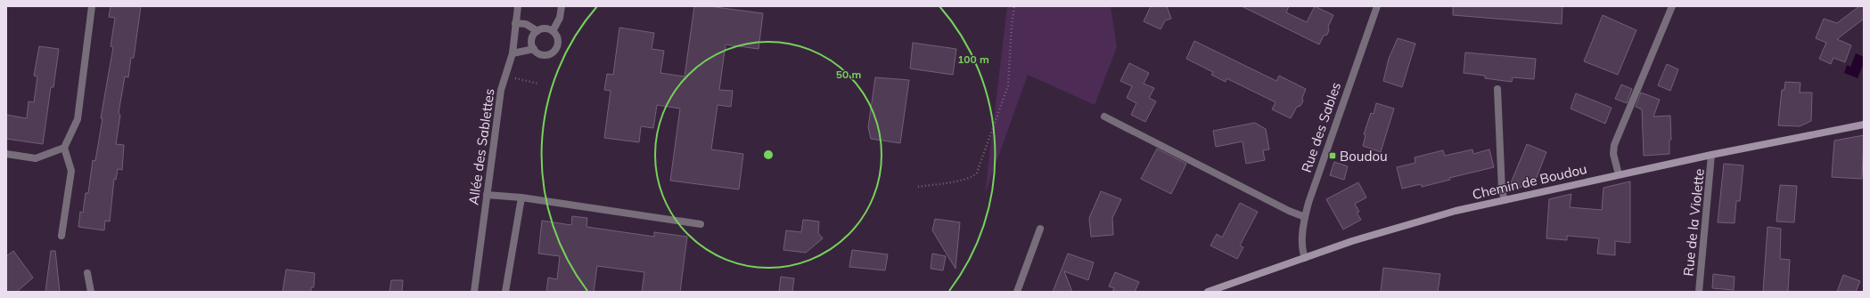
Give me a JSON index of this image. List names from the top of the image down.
{
  "streets": {
    "street": [
      "Rue des Sables",
      "Allée des Sablettes",
      "Chemin de Boudou",
      "Rue de la Violette"
    ]
  },
  "crossings": [
    ["Rue des Sables", "Chemin de Boudou"],
    ["Chemin de Boudou", "Rue de la Violette"]
  ],
  "places": {
    "transit": ["Boudou"]
  },
  "rings": ["100 m", "50 m"]
}
